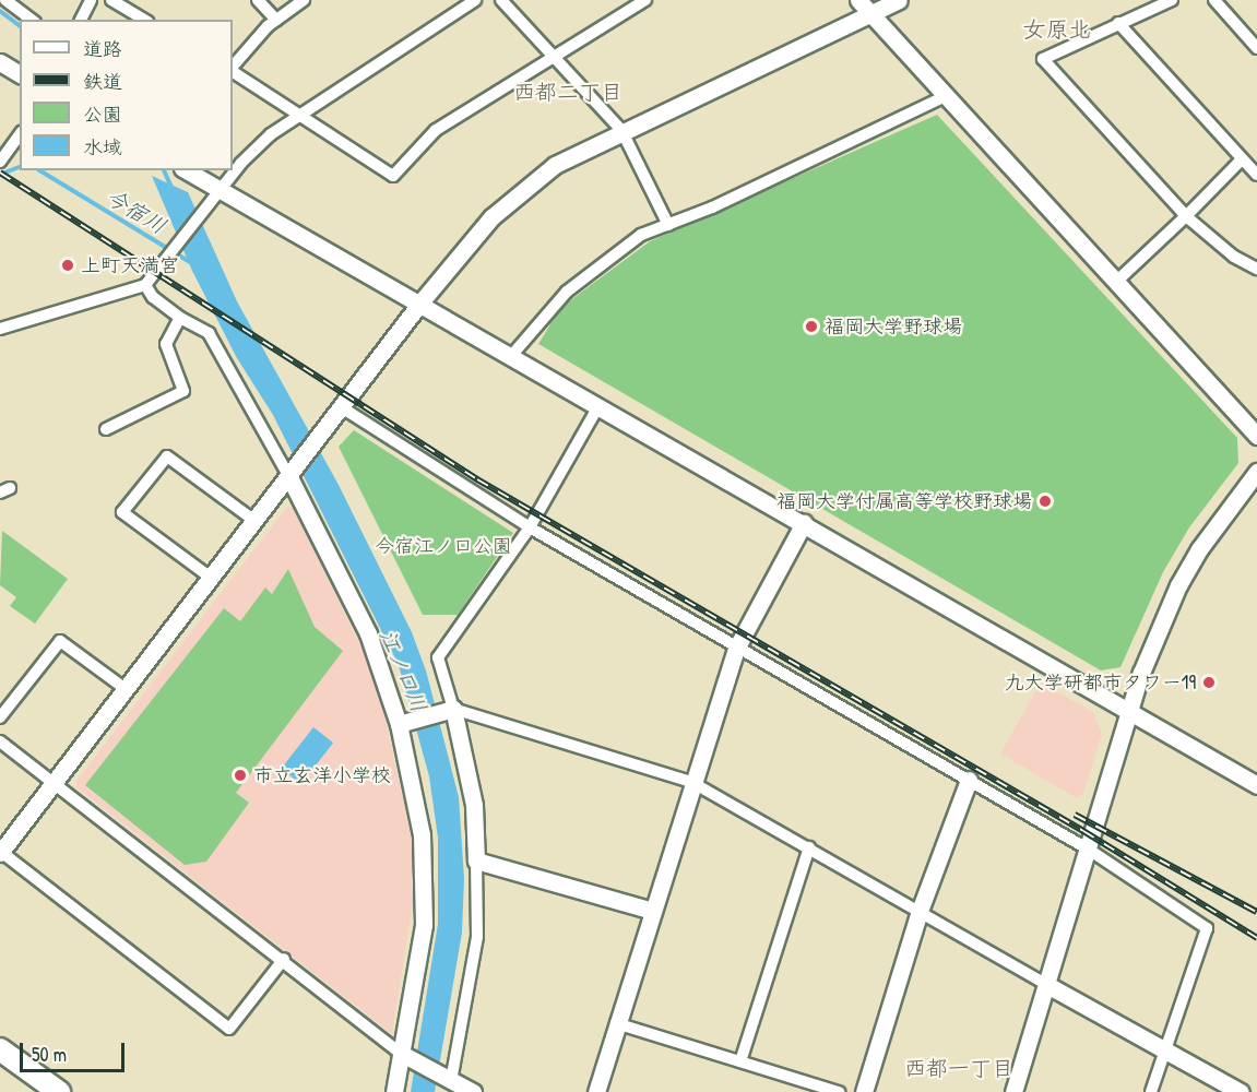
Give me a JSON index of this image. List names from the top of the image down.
{
  "districts": ["女原北", "西都二丁目", "西都一丁目"],
  "water": ["今宿川", "江ノ口川"],
  "parks": ["今宿江ノ口公園"],
  "places": [
    "上町天満宮",
    "福岡大学野球場",
    "福岡大学付属高等学校野球場",
    "九大学研都市タワー19",
    "市立玄洋小学校"
  ],
  "legend": [
    "道路",
    "鉄道",
    "公園",
    "水域"
  ],
  "scale_bar": "50 m"
}
